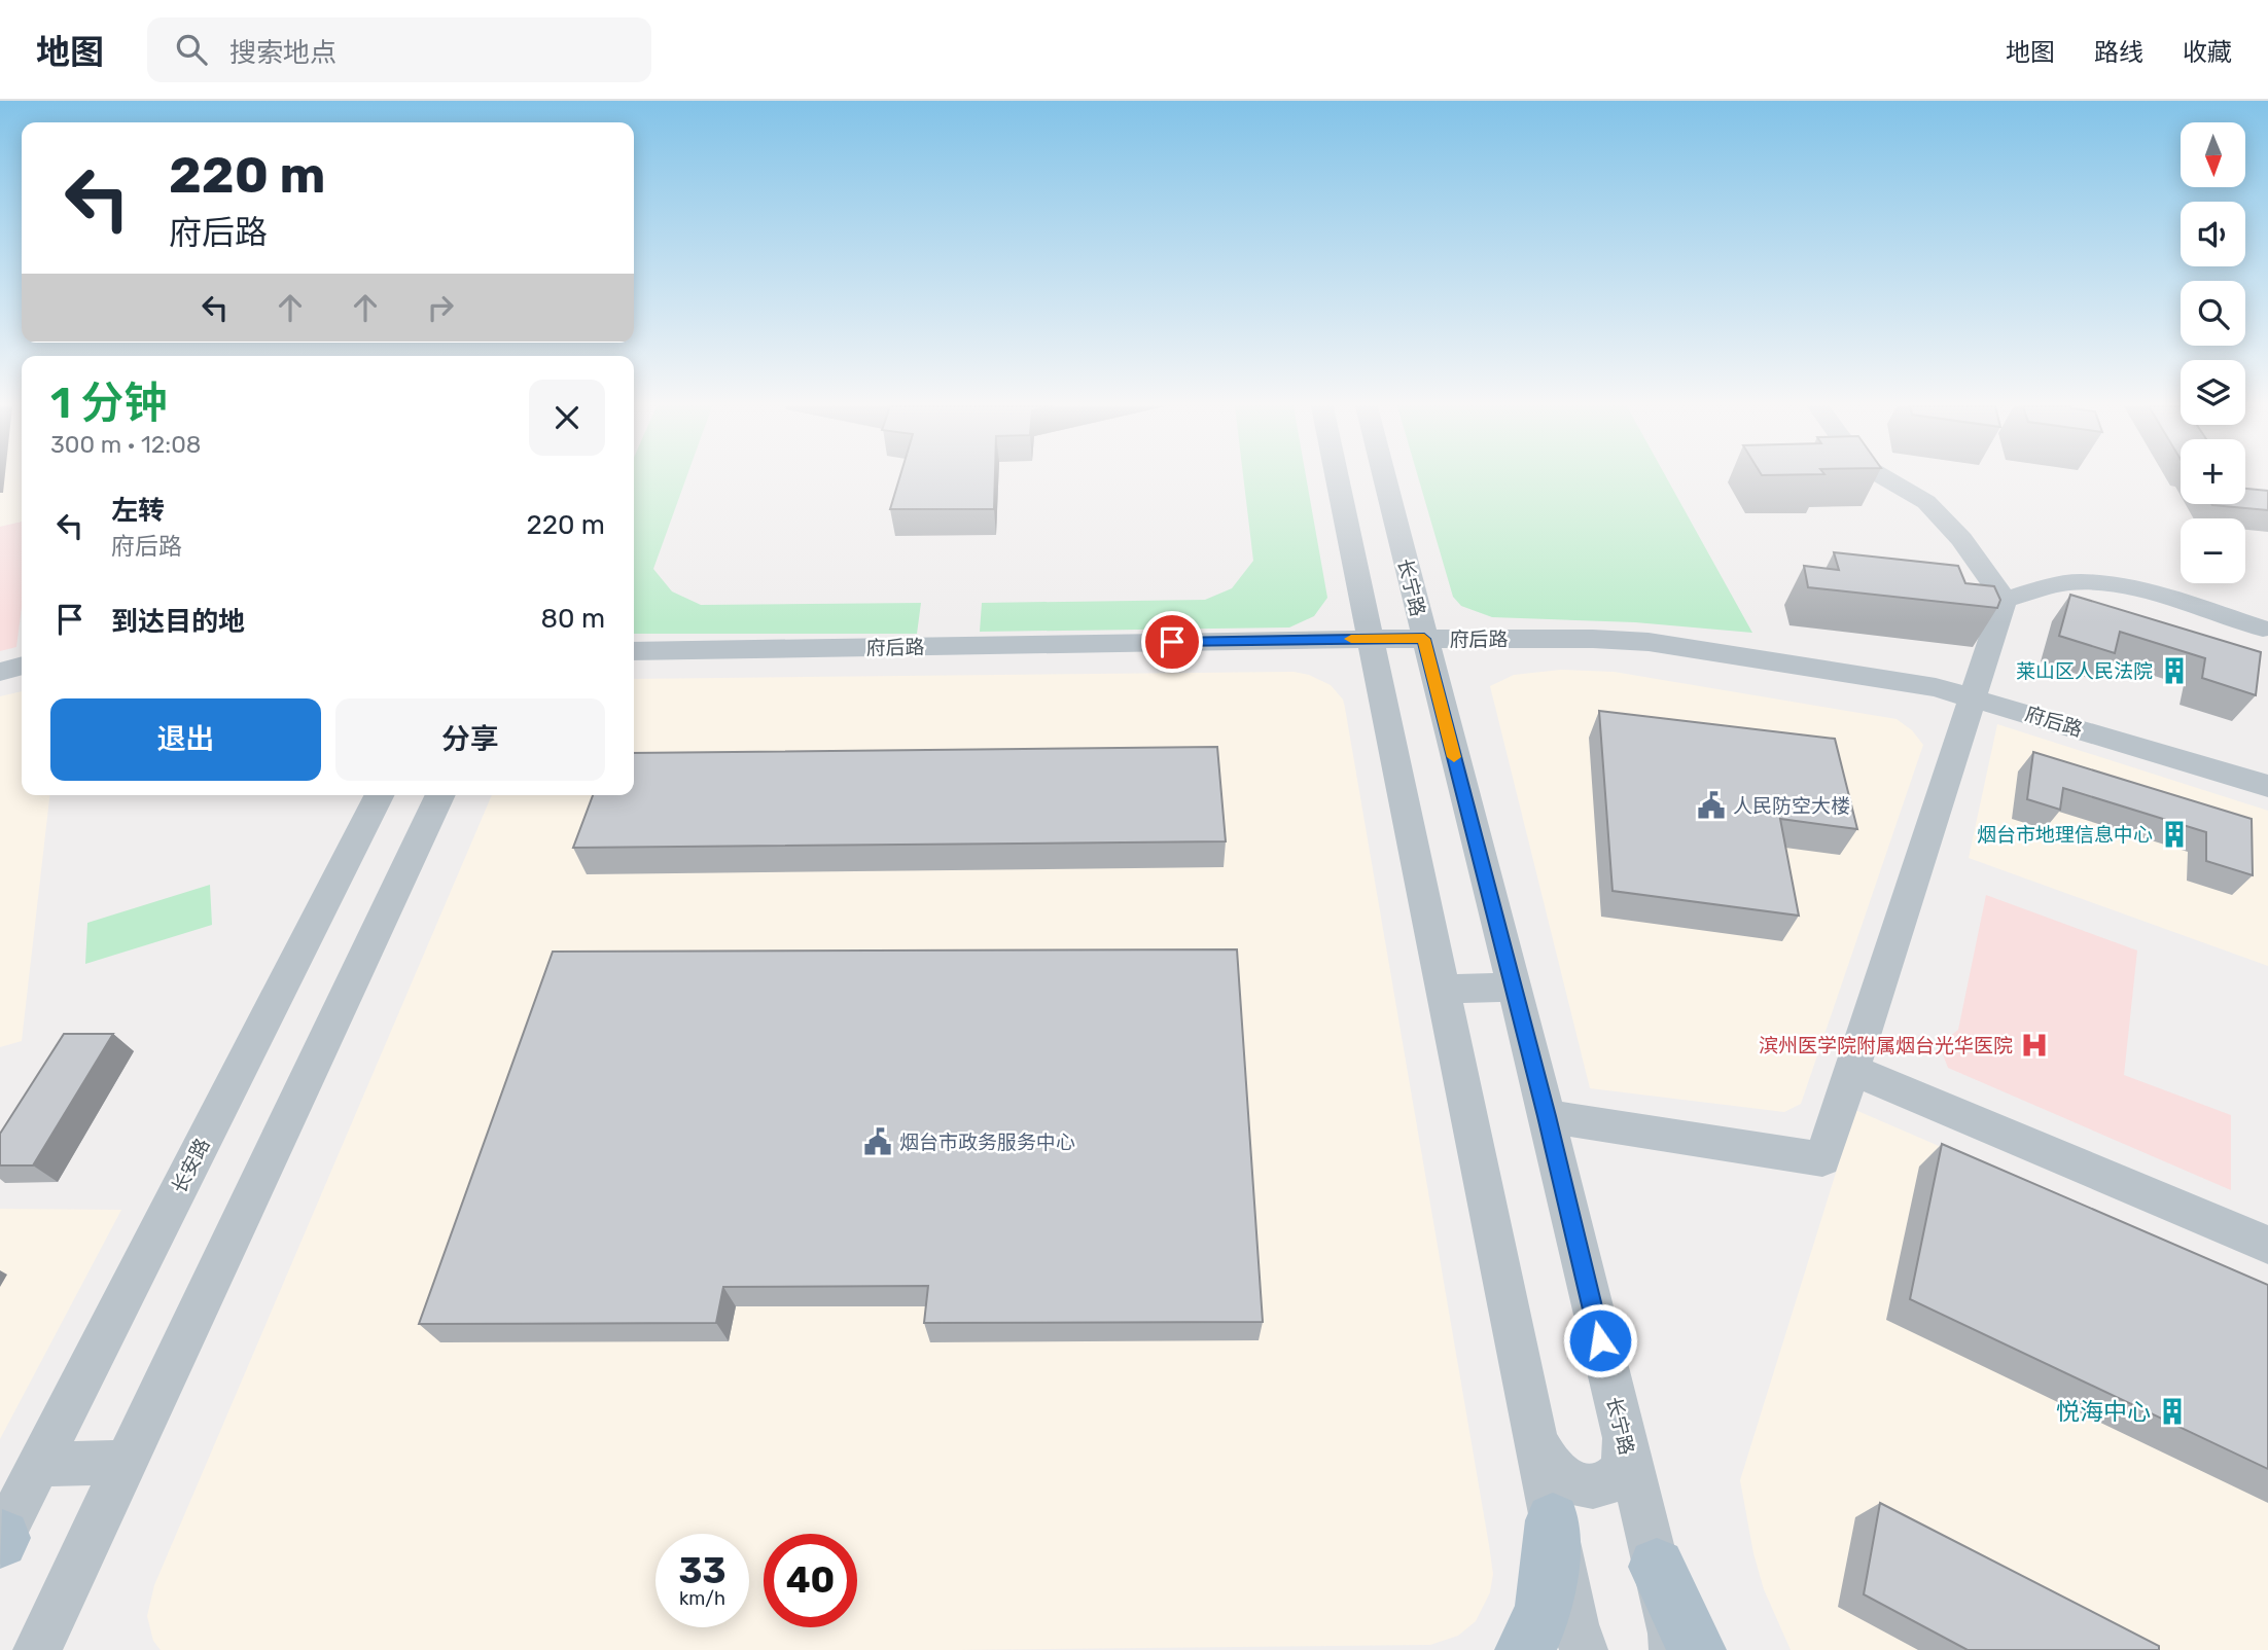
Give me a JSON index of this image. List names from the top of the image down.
{
  "streets": {
    "street": ["长宁路", "府后路", "长安路"]
  },
  "crossings": [
    ["长宁路", "府后路"]
  ],
  "places": {
    "building": ["莱山区人民法院", "烟台市地理信息中心", "悦海中心"],
    "public building": ["人民防空大楼", "烟台市政务服务中心"],
    "hospital": ["滨州医学院附属烟台光华医院"]
  },
  "north": "bottom",
  "page": {
    "header": "地图",
    "search": "搜索地点",
    "nav": ["地图", "路线", "收藏"],
    "map_buttons": ["+", "−"],
    "turn": ["220 m", "府后路"],
    "heading": ["1 分钟", "300 m · 12:08"],
    "list": [
      {
        "name": "左转",
        "note": "府后路",
        "value": "220 m"
      },
      {
        "name": "到达目的地",
        "value": "80 m"
      }
    ],
    "buttons": ["退出", "分享"],
    "speed": "33 km/h",
    "limit": "40"
  }
}
